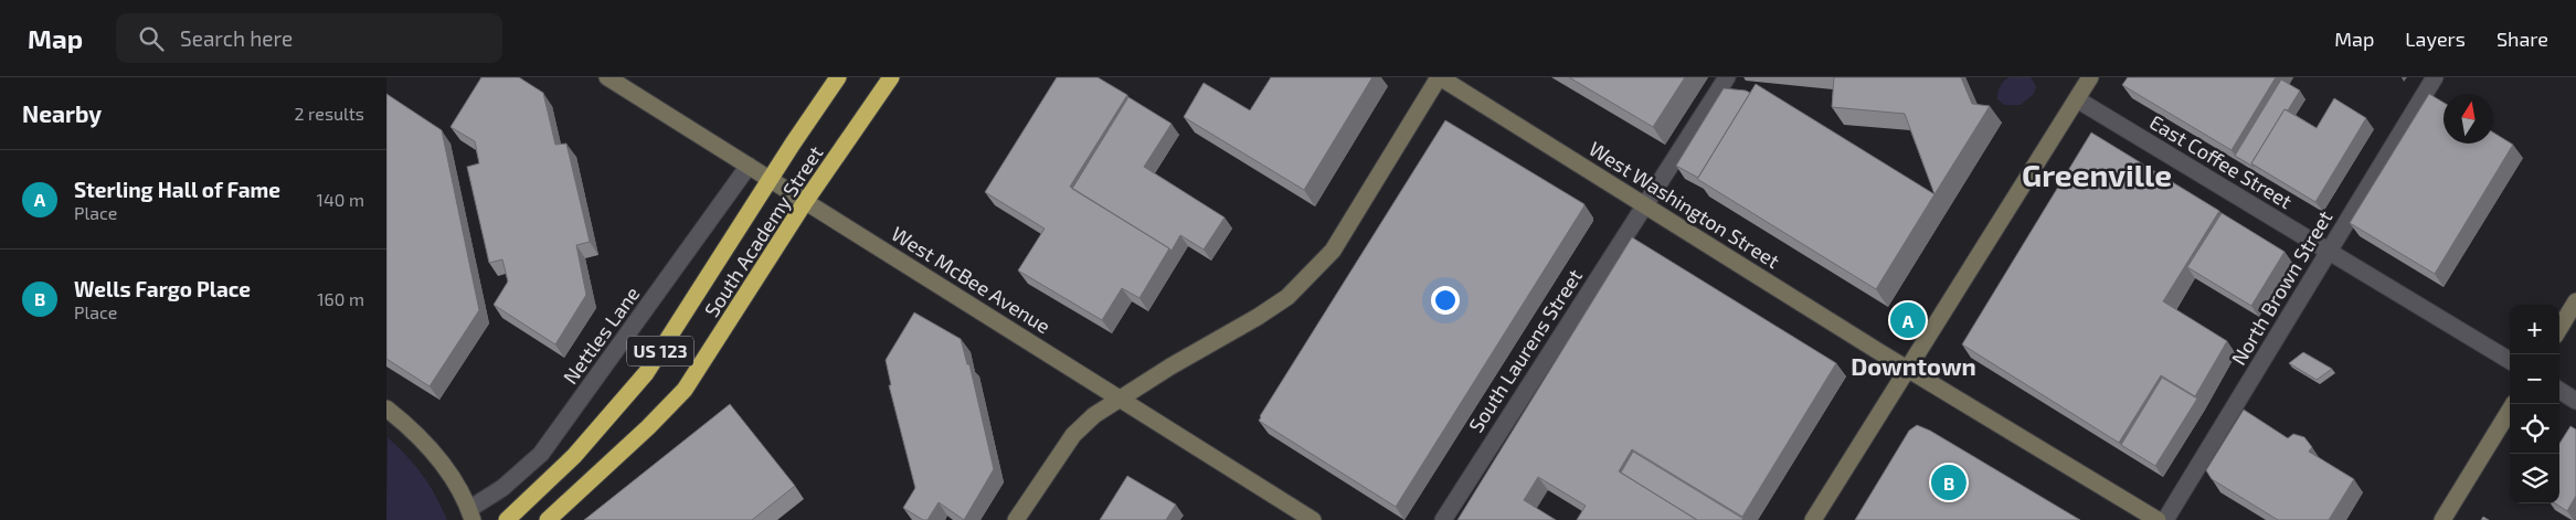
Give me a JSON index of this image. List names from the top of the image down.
{
  "streets": {
    "highway": ["South Academy Street", "US 123"],
    "street": [
      "East Coffee Street",
      "West Washington Street",
      "West McBee Avenue",
      "North Brown Street",
      "Nettles Lane",
      "South Laurens Street"
    ]
  },
  "crossings": [
    ["East Coffee Street", "North Brown Street"],
    ["West Washington Street", "South Laurens Street"],
    ["South Academy Street", "West McBee Avenue"],
    ["West McBee Avenue", "Nettles Lane"]
  ],
  "districts": ["Greenville", "Downtown"],
  "north": "top",
  "page": {
    "header": "Map",
    "search": "Search here",
    "nav": ["Map", "Layers", "Share"],
    "heading": ["Nearby", "2 results"],
    "list": [
      {
        "mark": "A",
        "name": "Sterling Hall of Fame",
        "note": "Place",
        "value": "140 m"
      },
      {
        "mark": "B",
        "name": "Wells Fargo Place",
        "note": "Place",
        "value": "160 m"
      }
    ],
    "pins": ["A", "B"],
    "map_buttons": ["+", "−"]
  }
}
